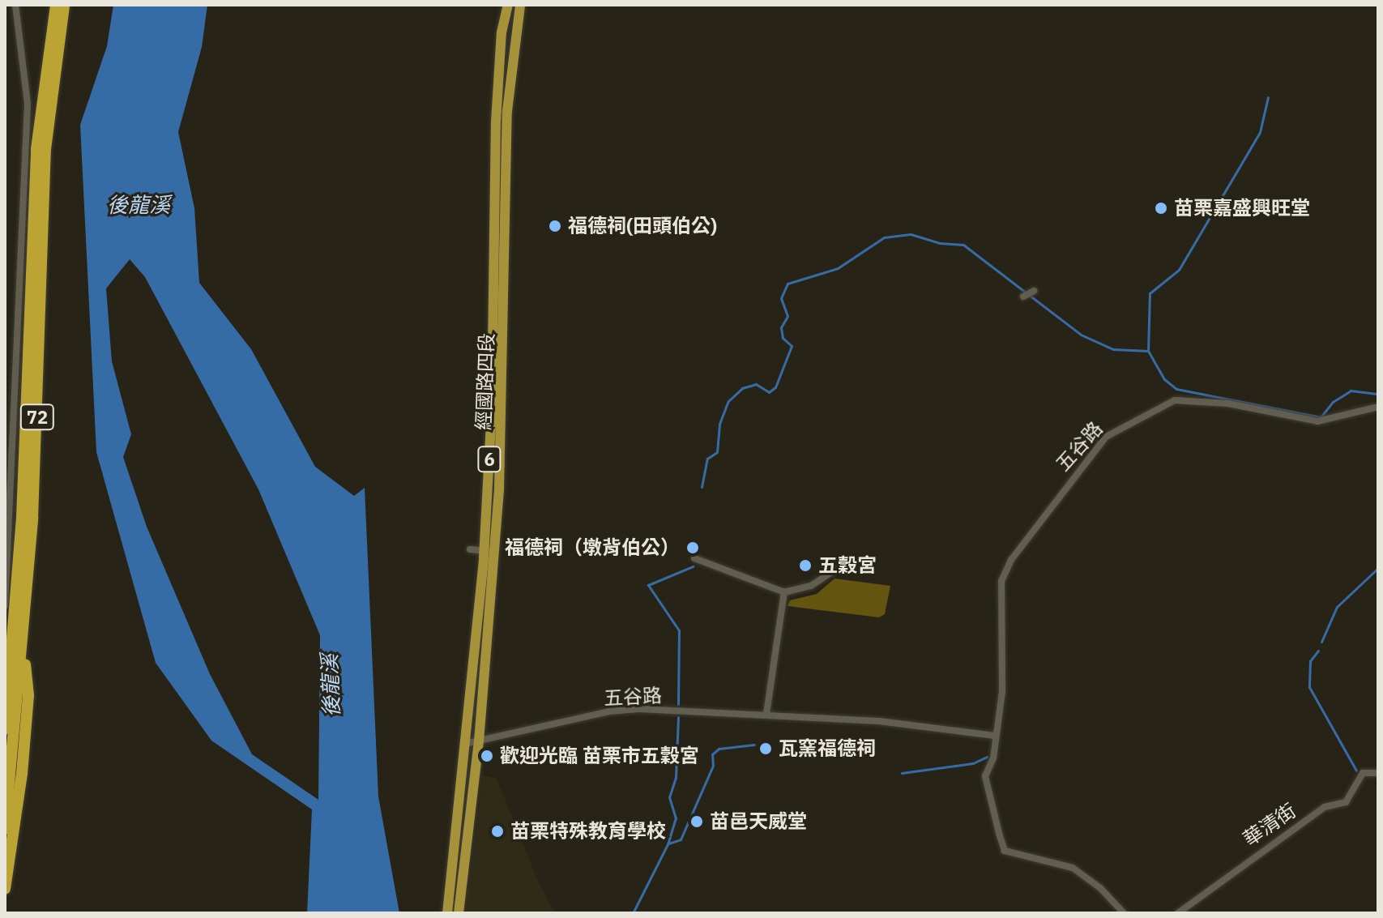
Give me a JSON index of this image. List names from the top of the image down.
{
  "streets": {
    "highway": ["72"],
    "main road": ["經國路四段", "6"],
    "street": ["五谷路", "華清街"]
  },
  "crossings": [
    ["經國路四段", "五谷路"]
  ],
  "water": ["後龍溪"],
  "places": [
    "苗栗嘉盛興旺堂",
    "福德祠(田頭伯公)",
    "福德祠（墩背伯公）",
    "五穀宮",
    "瓦窯福德祠",
    "歡迎光臨 苗栗市五穀宮",
    "苗邑天威堂",
    "苗栗特殊教育學校"
  ]
}
